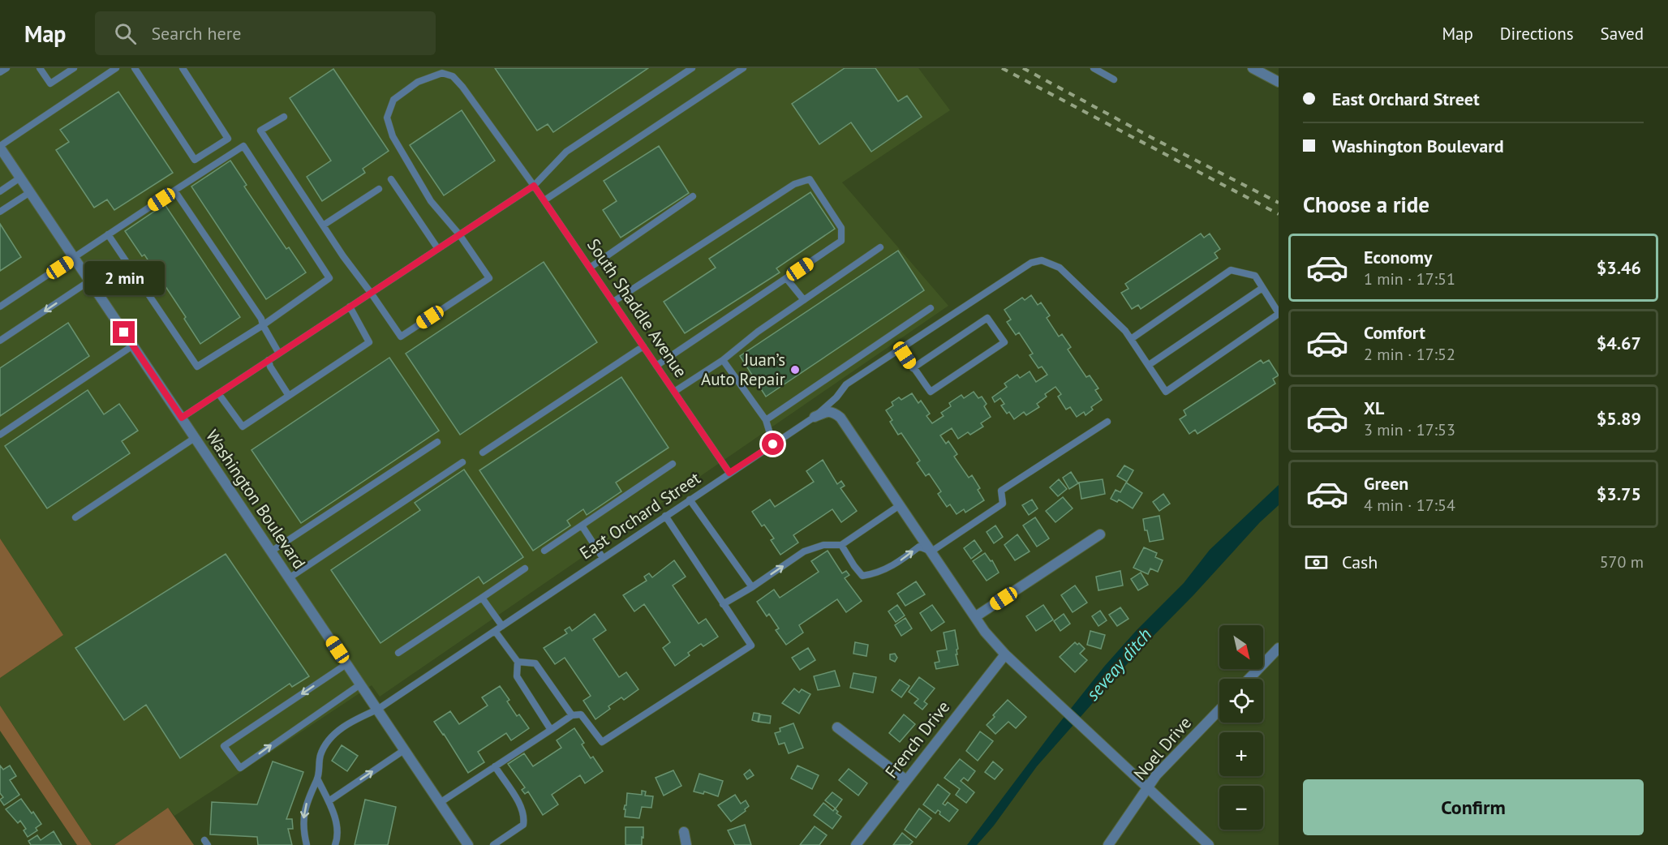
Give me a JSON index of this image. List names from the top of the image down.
{
  "streets": {
    "street": ["Washington Boulevard", "French Drive", "Noel Drive"],
    "lane": ["South Shaddle Avenue", "East Orchard Street"]
  },
  "crossings": [
    ["South Shaddle Avenue", "East Orchard Street"],
    ["Washington Boulevard", "East Orchard Street"]
  ],
  "water": ["seveay ditch"],
  "places": ["Juan’s Auto Repair"],
  "north": "bottom right",
  "page": {
    "header": "Map",
    "search": "Search here",
    "nav": ["Map", "Directions", "Saved"],
    "banner": ["East Orchard Street", "Washington Boulevard"],
    "heading": "Choose a ride",
    "list": [
      {
        "name": "Economy",
        "note": "1 min · 17:51",
        "value": "$3.46"
      },
      {
        "name": "Comfort",
        "note": "2 min · 17:52",
        "value": "$4.67"
      },
      {
        "name": "XL",
        "note": "3 min · 17:53",
        "value": "$5.89"
      },
      {
        "name": "Green",
        "note": "4 min · 17:54",
        "value": "$3.75"
      }
    ],
    "bubble": "2 min",
    "pay": ["Cash", "570 m"],
    "map_buttons": ["+", "−"],
    "buttons": "Confirm"
  }
}
